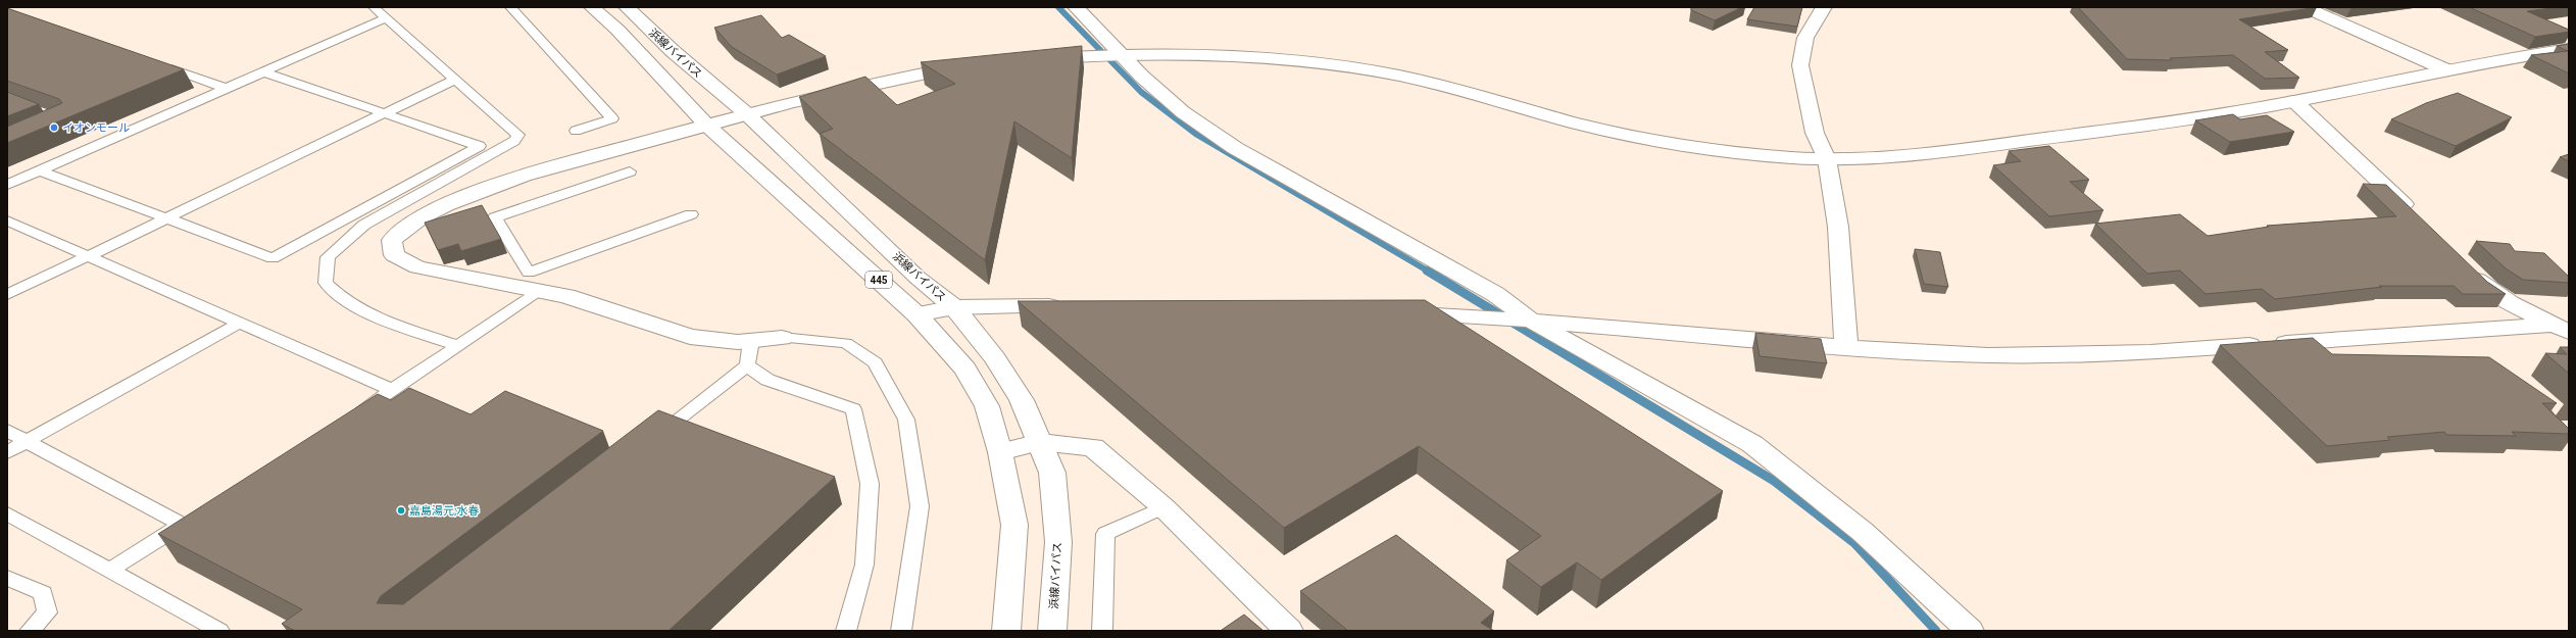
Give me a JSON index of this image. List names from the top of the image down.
{
  "streets": {
    "main road": ["浜線バイパス", "445"]
  },
  "places": ["イオンモール", "嘉島湯元;水春"]
}
